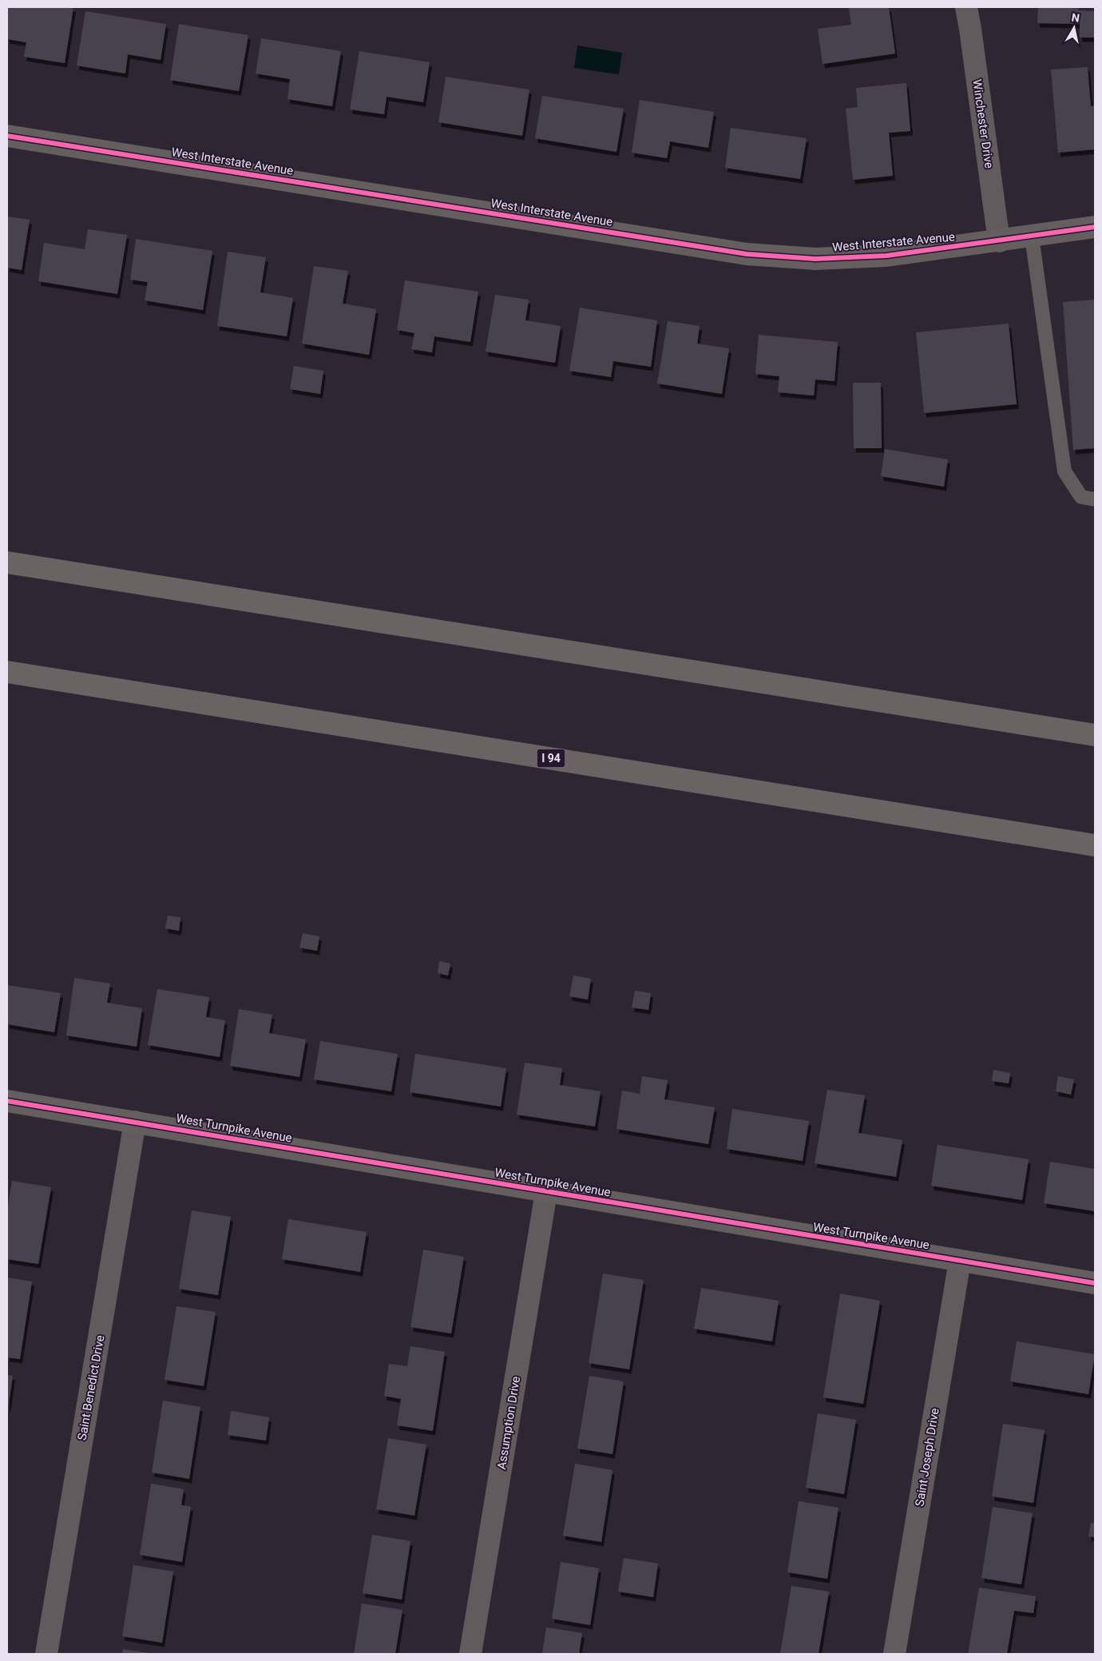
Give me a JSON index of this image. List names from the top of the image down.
{
  "streets": {
    "highway": ["I 94"],
    "street": [
      "Winchester Drive",
      "West Interstate Avenue",
      "West Turnpike Avenue",
      "Saint Benedict Drive",
      "Assumption Drive",
      "Saint Joseph Drive"
    ]
  },
  "crossings": [
    ["Winchester Drive", "West Interstate Avenue"],
    ["West Turnpike Avenue", "Saint Benedict Drive"],
    ["West Turnpike Avenue", "Assumption Drive"],
    ["West Turnpike Avenue", "Saint Joseph Drive"]
  ],
  "north": "top"
}
